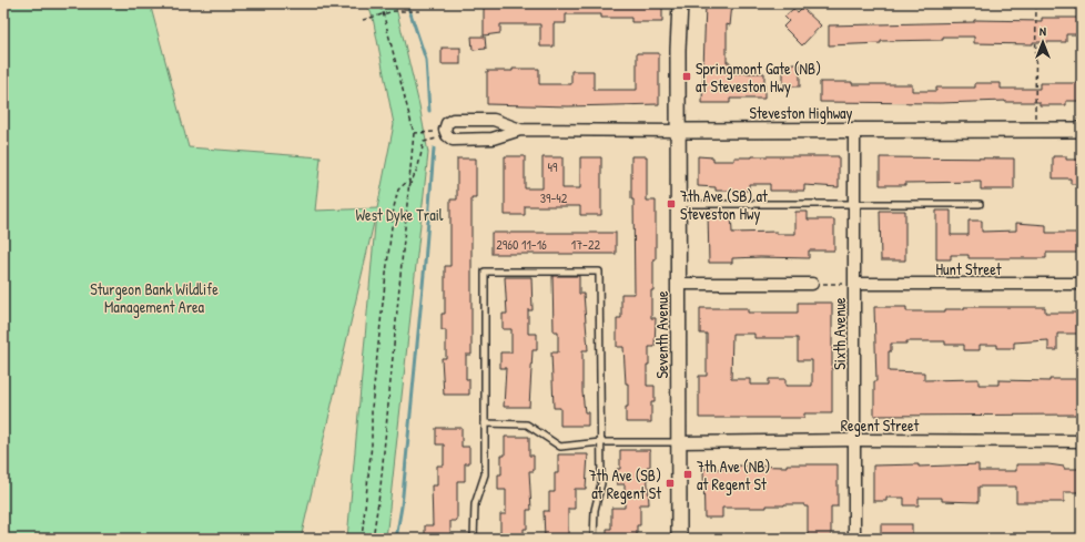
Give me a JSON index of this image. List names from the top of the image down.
{
  "streets": {
    "street": [
      "Steveston Highway",
      "Hunt Street",
      "Sixth Avenue",
      "Seventh Avenue",
      "Regent Street"
    ]
  },
  "crossings": [
    ["Steveston Highway", "Sixth Avenue"],
    ["Steveston Highway", "Seventh Avenue"],
    ["Hunt Street", "Sixth Avenue"],
    ["Sixth Avenue", "Regent Street"],
    ["Seventh Avenue", "Regent Street"]
  ],
  "parks": ["West Dyke Trail", "Sturgeon Bank Wildlife Management Area"],
  "places": {
    "transit": [
      "Springmont Gate (NB) at Steveston Hwy",
      "7th Ave (SB) at Steveston Hwy",
      "7th Ave (NB) at Regent St",
      "7th Ave (SB) at Regent St"
    ]
  },
  "house_numbers": [
    "49",
    "39-42",
    "2960 11-16",
    "17-22"
  ],
  "north": "top"
}
